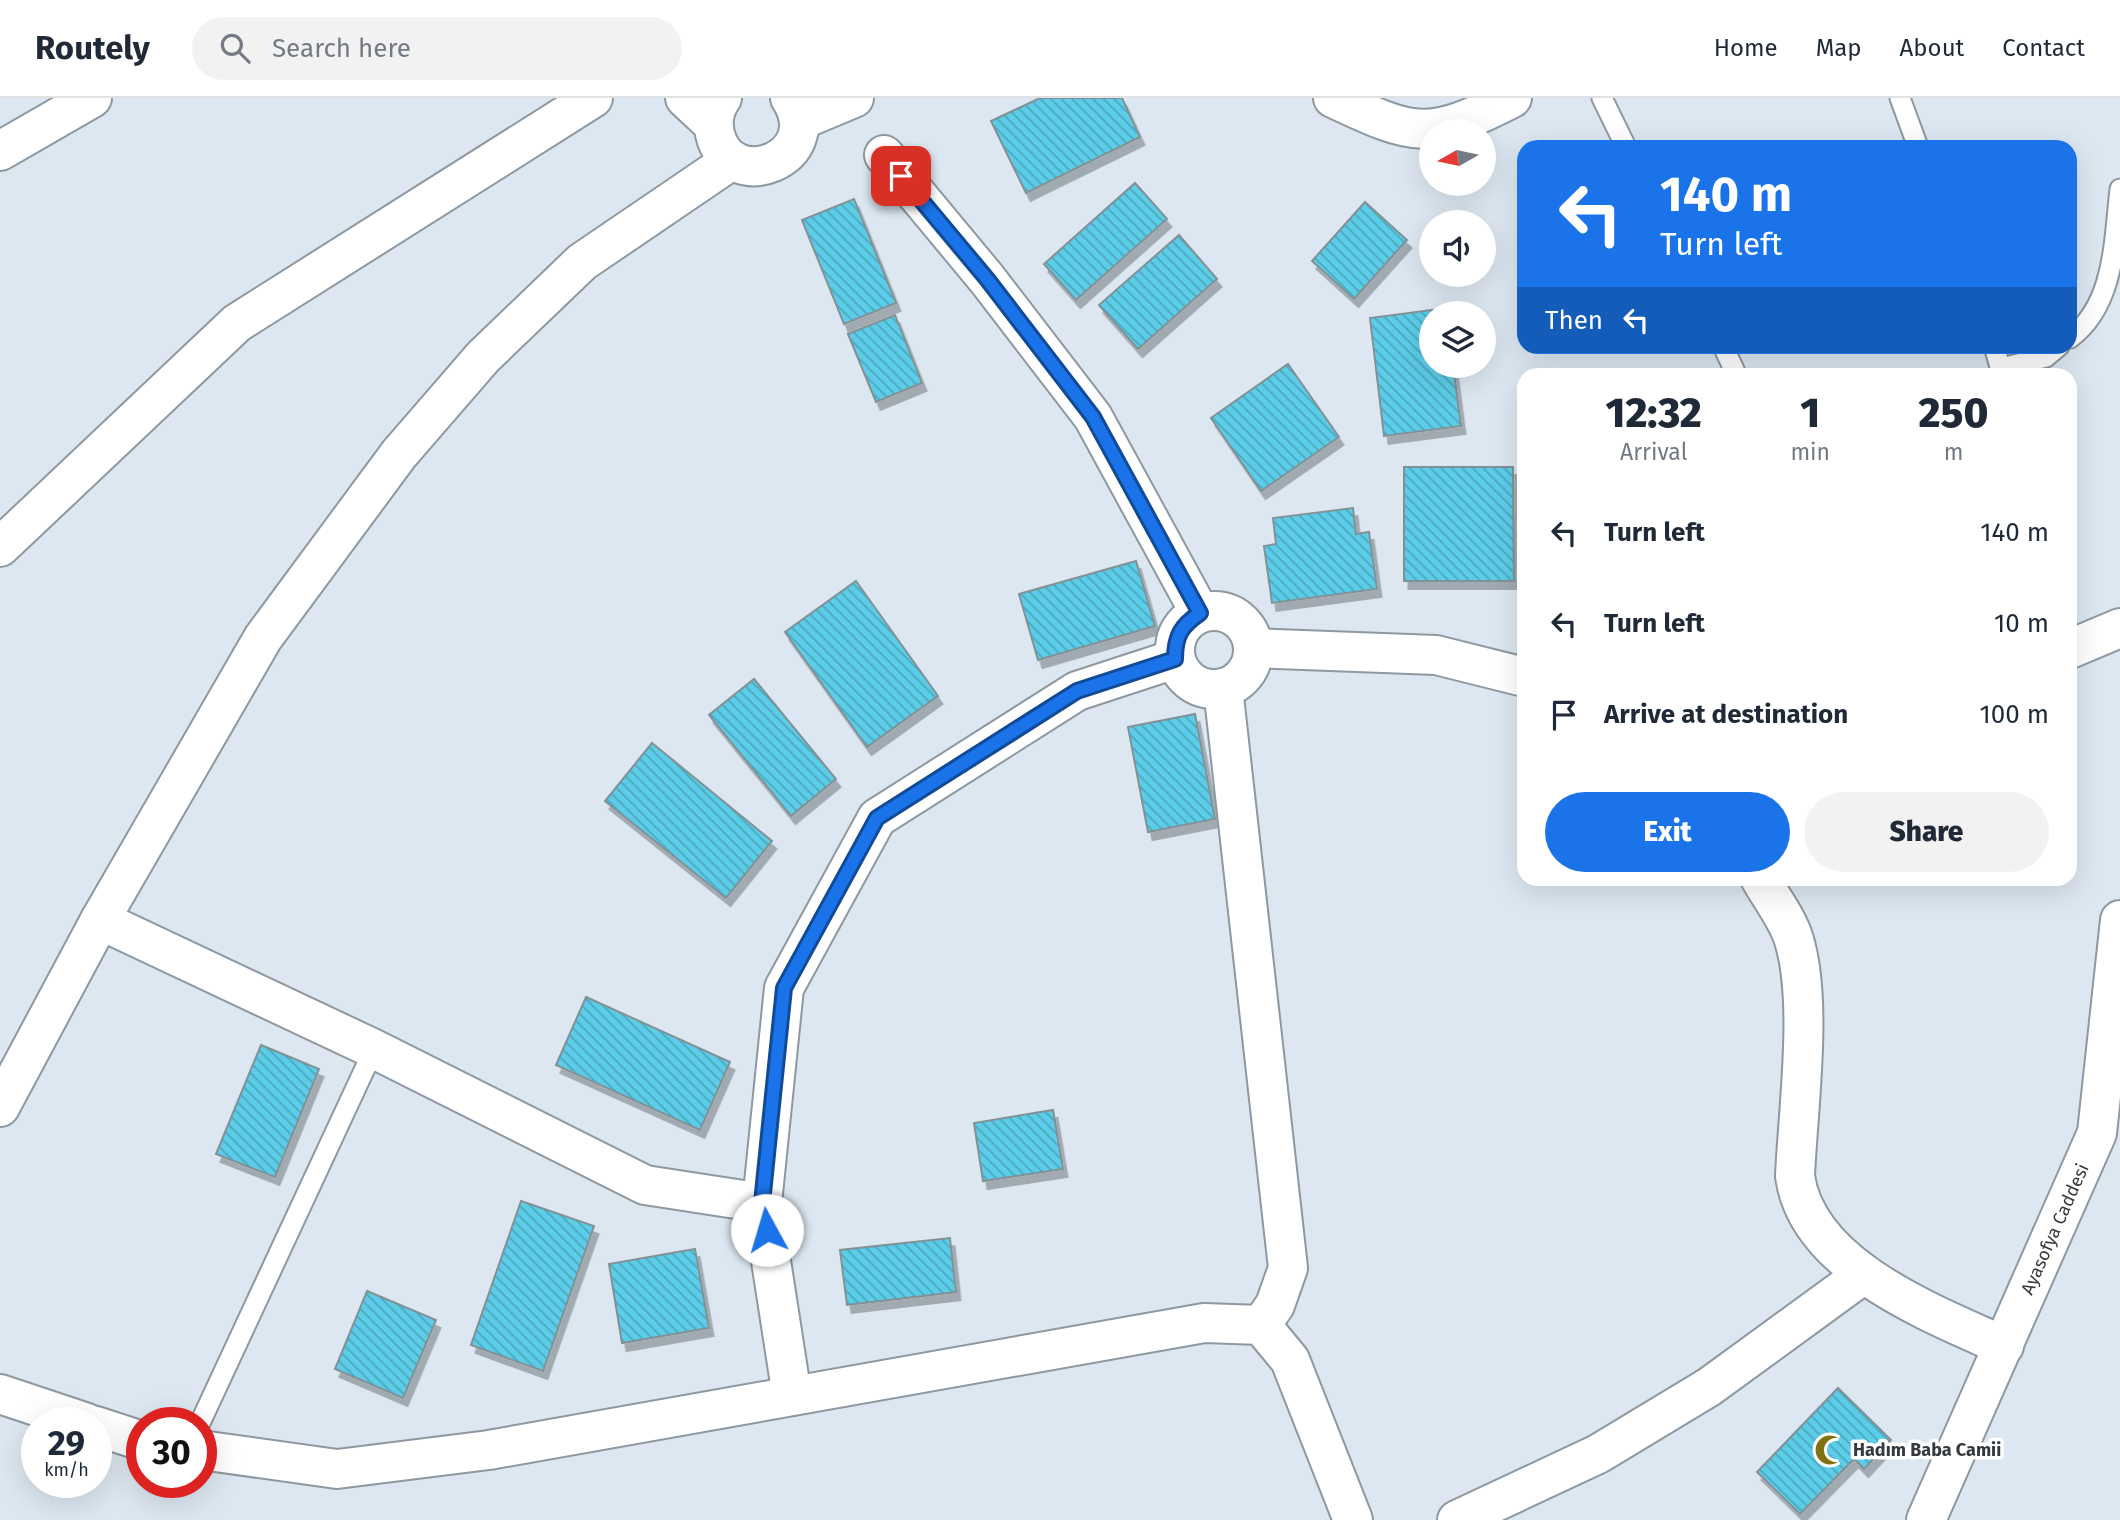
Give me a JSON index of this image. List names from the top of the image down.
{
  "streets": {
    "street": ["Ayasofya Caddesi"]
  },
  "places": {
    "mosque": ["Hadım Baba Camii"]
  },
  "north": "left",
  "page": {
    "header": "Routely",
    "search": "Search here",
    "nav": [
      "Home",
      "Map",
      "About",
      "Contact"
    ],
    "turn": ["140 m", "Turn left"],
    "then": "Then",
    "eta": [
      "12:32",
      "Arrival",
      "1",
      "min",
      "250",
      "m"
    ],
    "list": [
      {
        "name": "Turn left",
        "value": "140 m"
      },
      {
        "name": "Turn left",
        "value": "10 m"
      },
      {
        "name": "Arrive at destination",
        "value": "100 m"
      }
    ],
    "buttons": ["Exit", "Share"],
    "speed": "29 km/h",
    "limit": "30"
  }
}
